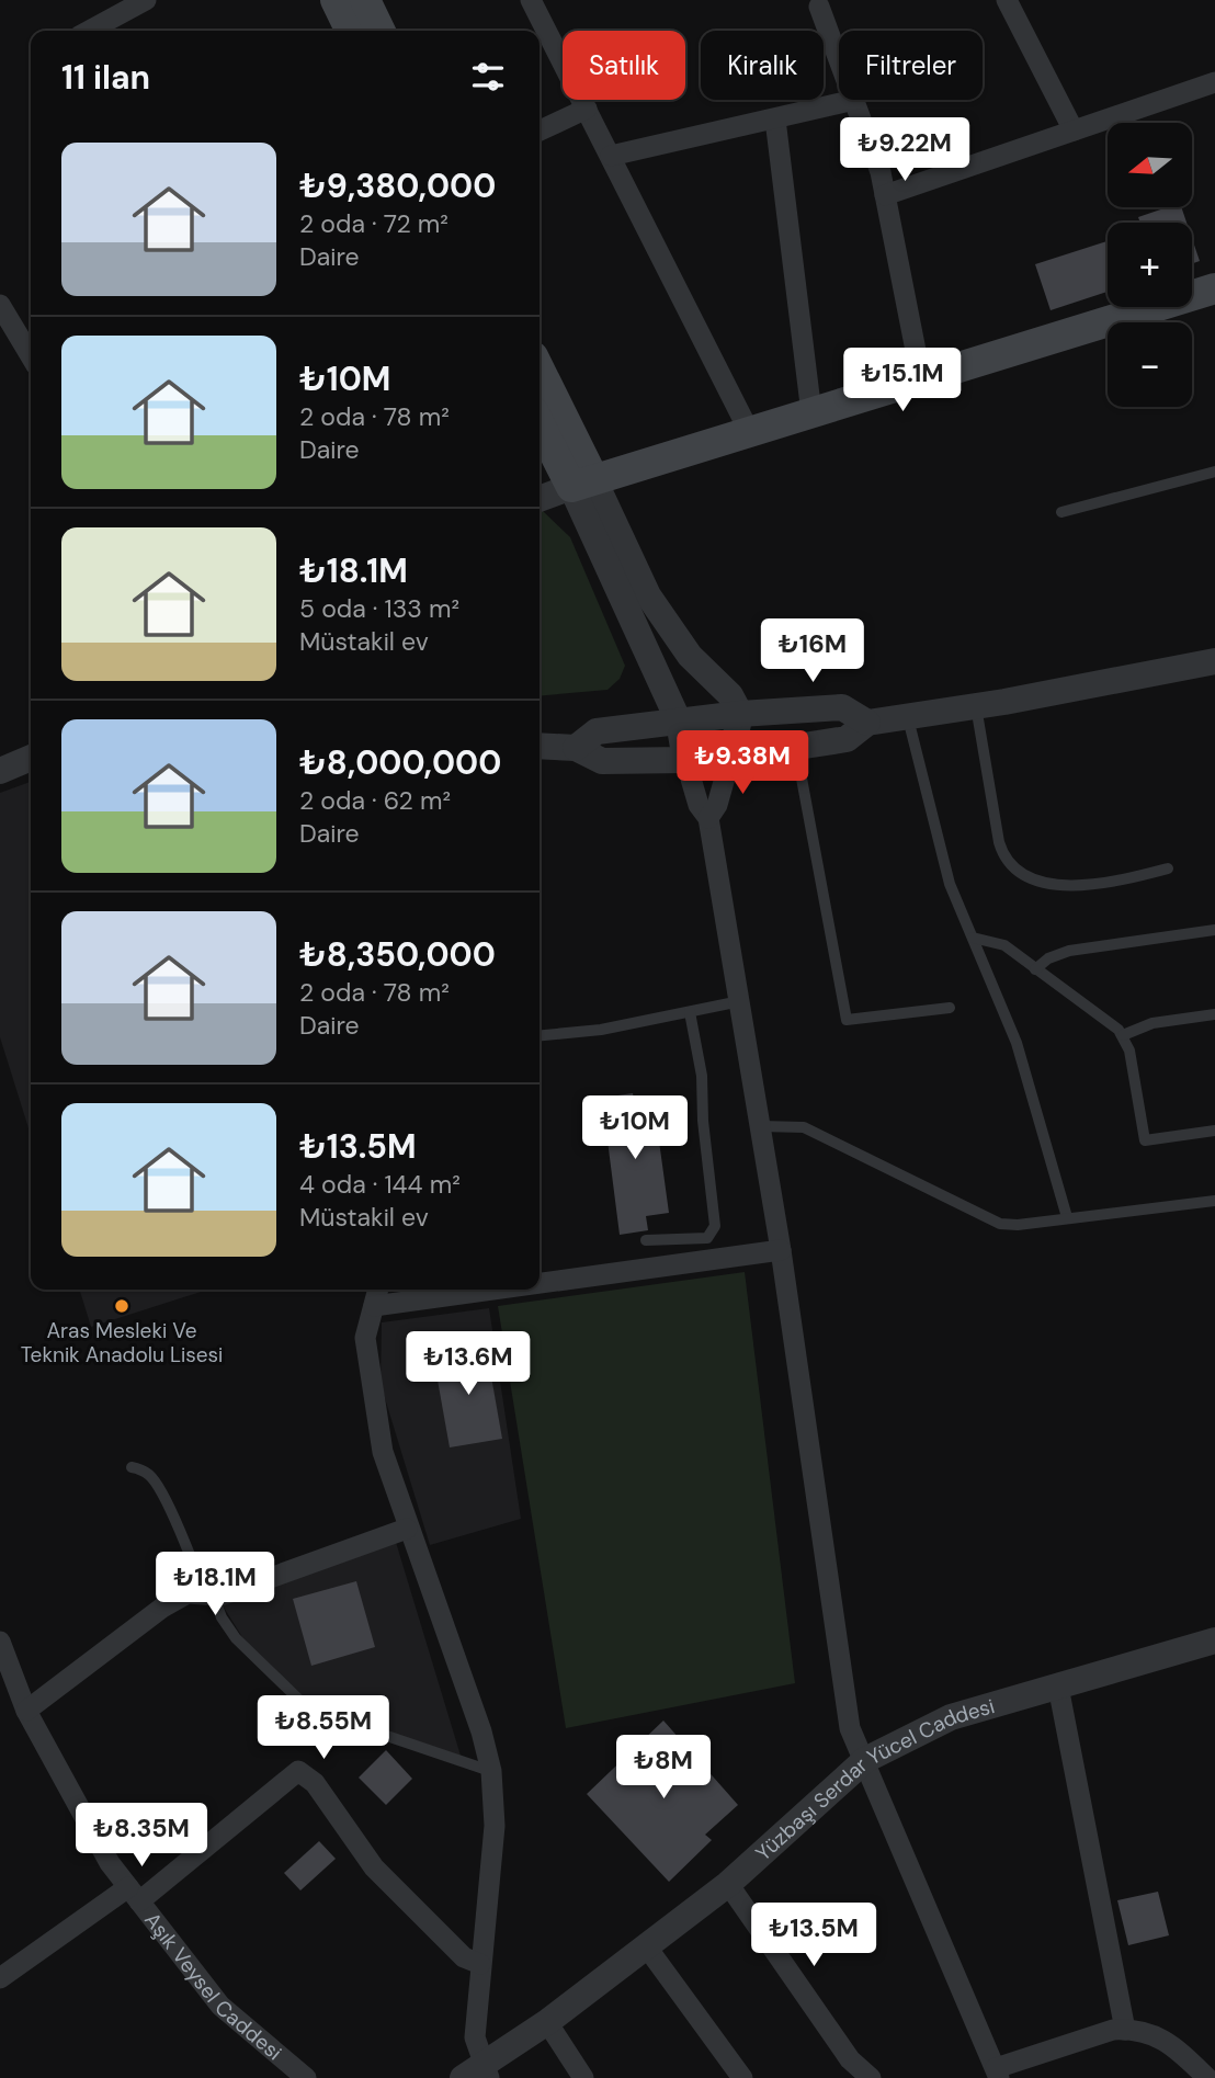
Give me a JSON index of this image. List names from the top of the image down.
{
  "streets": {
    "street": ["Yüzbaşı Serdar Yücel Caddesi", "Aşık Veysel Caddesi"]
  },
  "places": ["Aras Mesleki Ve Teknik Anadolu Lisesi"],
  "north": "left",
  "page": {
    "chip": ["Satılık", "Kiralık", "Filtreler"],
    "heading": "11 ilan",
    "price": [
      "₺9.22M",
      "₺15.1M",
      "₺16M",
      "₺9.38M",
      "₺10M",
      "₺13.6M",
      "₺18.1M",
      "₺8.55M",
      "₺8M",
      "₺8.35M",
      "₺13.5M"
    ],
    "map_buttons": ["+", "−"],
    "list": [
      {
        "name": "₺9,380,000",
        "note": "2 oda · 72 m² · Daire"
      },
      {
        "name": "₺10M",
        "note": "2 oda · 78 m² · Daire"
      },
      {
        "name": "₺18.1M",
        "note": "5 oda · 133 m² · Müstakil ev"
      },
      {
        "name": "₺8,000,000",
        "note": "2 oda · 62 m² · Daire"
      },
      {
        "name": "₺8,350,000",
        "note": "2 oda · 78 m² · Daire"
      },
      {
        "name": "₺13.5M",
        "note": "4 oda · 144 m² · Müstakil ev"
      }
    ]
  }
}
